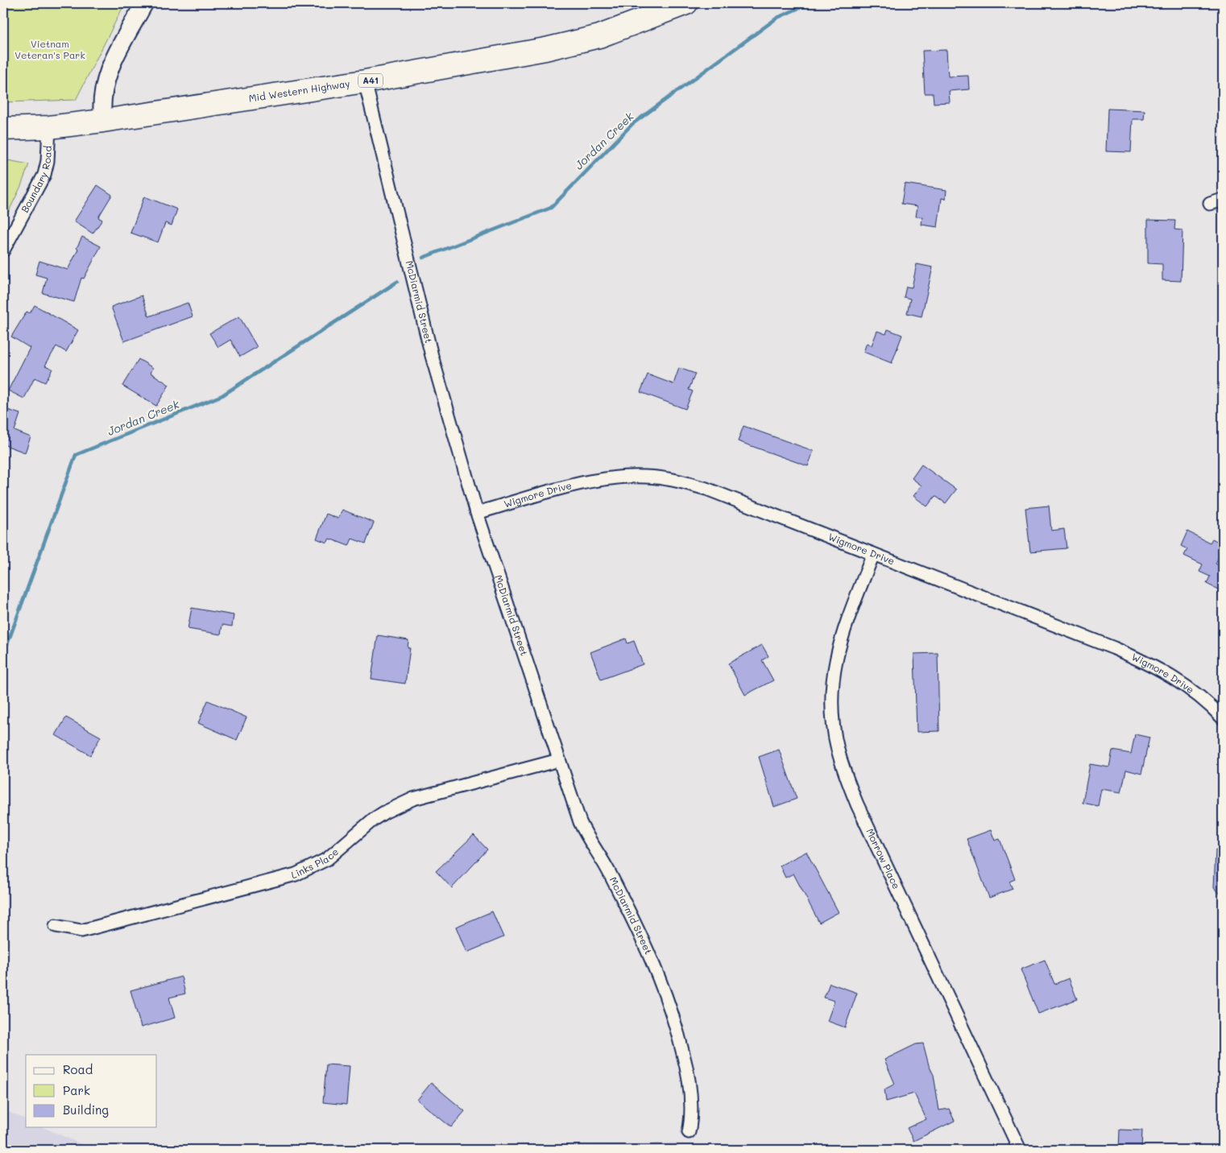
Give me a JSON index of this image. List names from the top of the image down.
{
  "streets": {
    "highway": ["A41", "Mid Western Highway"],
    "street": [
      "Boundary Road",
      "McDiarmid Street",
      "Wigmore Drive",
      "Morrow Place",
      "Links Place"
    ]
  },
  "crossings": [
    ["A41", "Mid Western Highway"],
    ["A41", "Boundary Road"],
    ["Mid Western Highway", "Boundary Road"],
    ["Mid Western Highway", "McDiarmid Street"],
    ["McDiarmid Street", "Wigmore Drive"],
    ["McDiarmid Street", "Links Place"],
    ["Wigmore Drive", "Morrow Place"]
  ],
  "water": ["Jordan Creek"],
  "parks": ["Vietnam Veteran's Park"],
  "legend": ["Road", "Park", "Building"]
}
